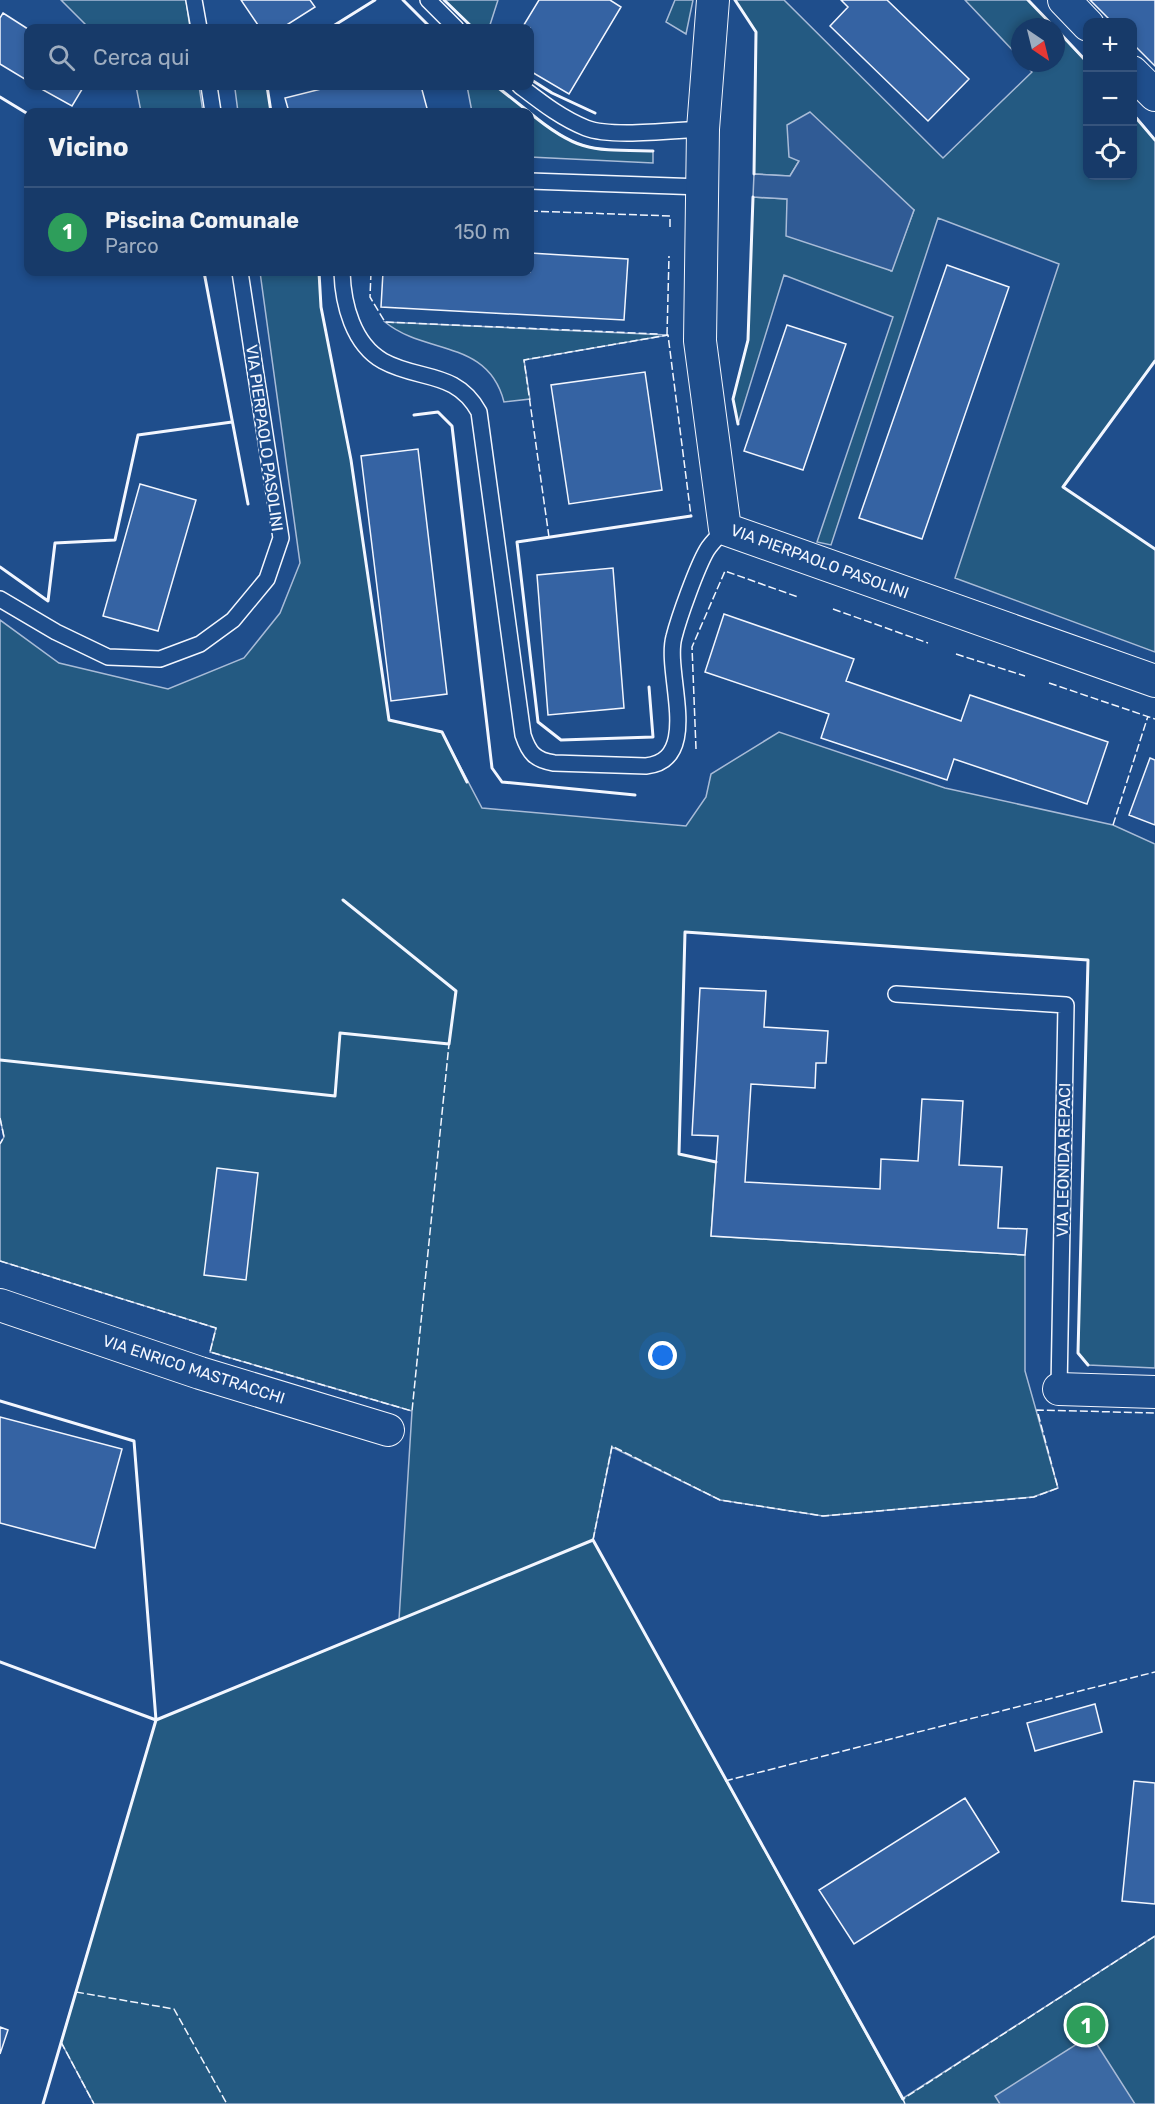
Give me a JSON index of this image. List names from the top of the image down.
{
  "streets": {
    "street": ["VIA PIERPAOLO PASOLINI", "VIA LEONIDA REPACI", "VIA ENRICO MASTRACCHI"]
  },
  "north": "bottom right",
  "page": {
    "map_buttons": ["+", "−"],
    "search": "Cerca qui",
    "heading": "Vicino",
    "list": [
      {
        "mark": "1",
        "name": "Piscina Comunale",
        "note": "Parco",
        "value": "150 m"
      }
    ],
    "pins": "1"
  }
}
